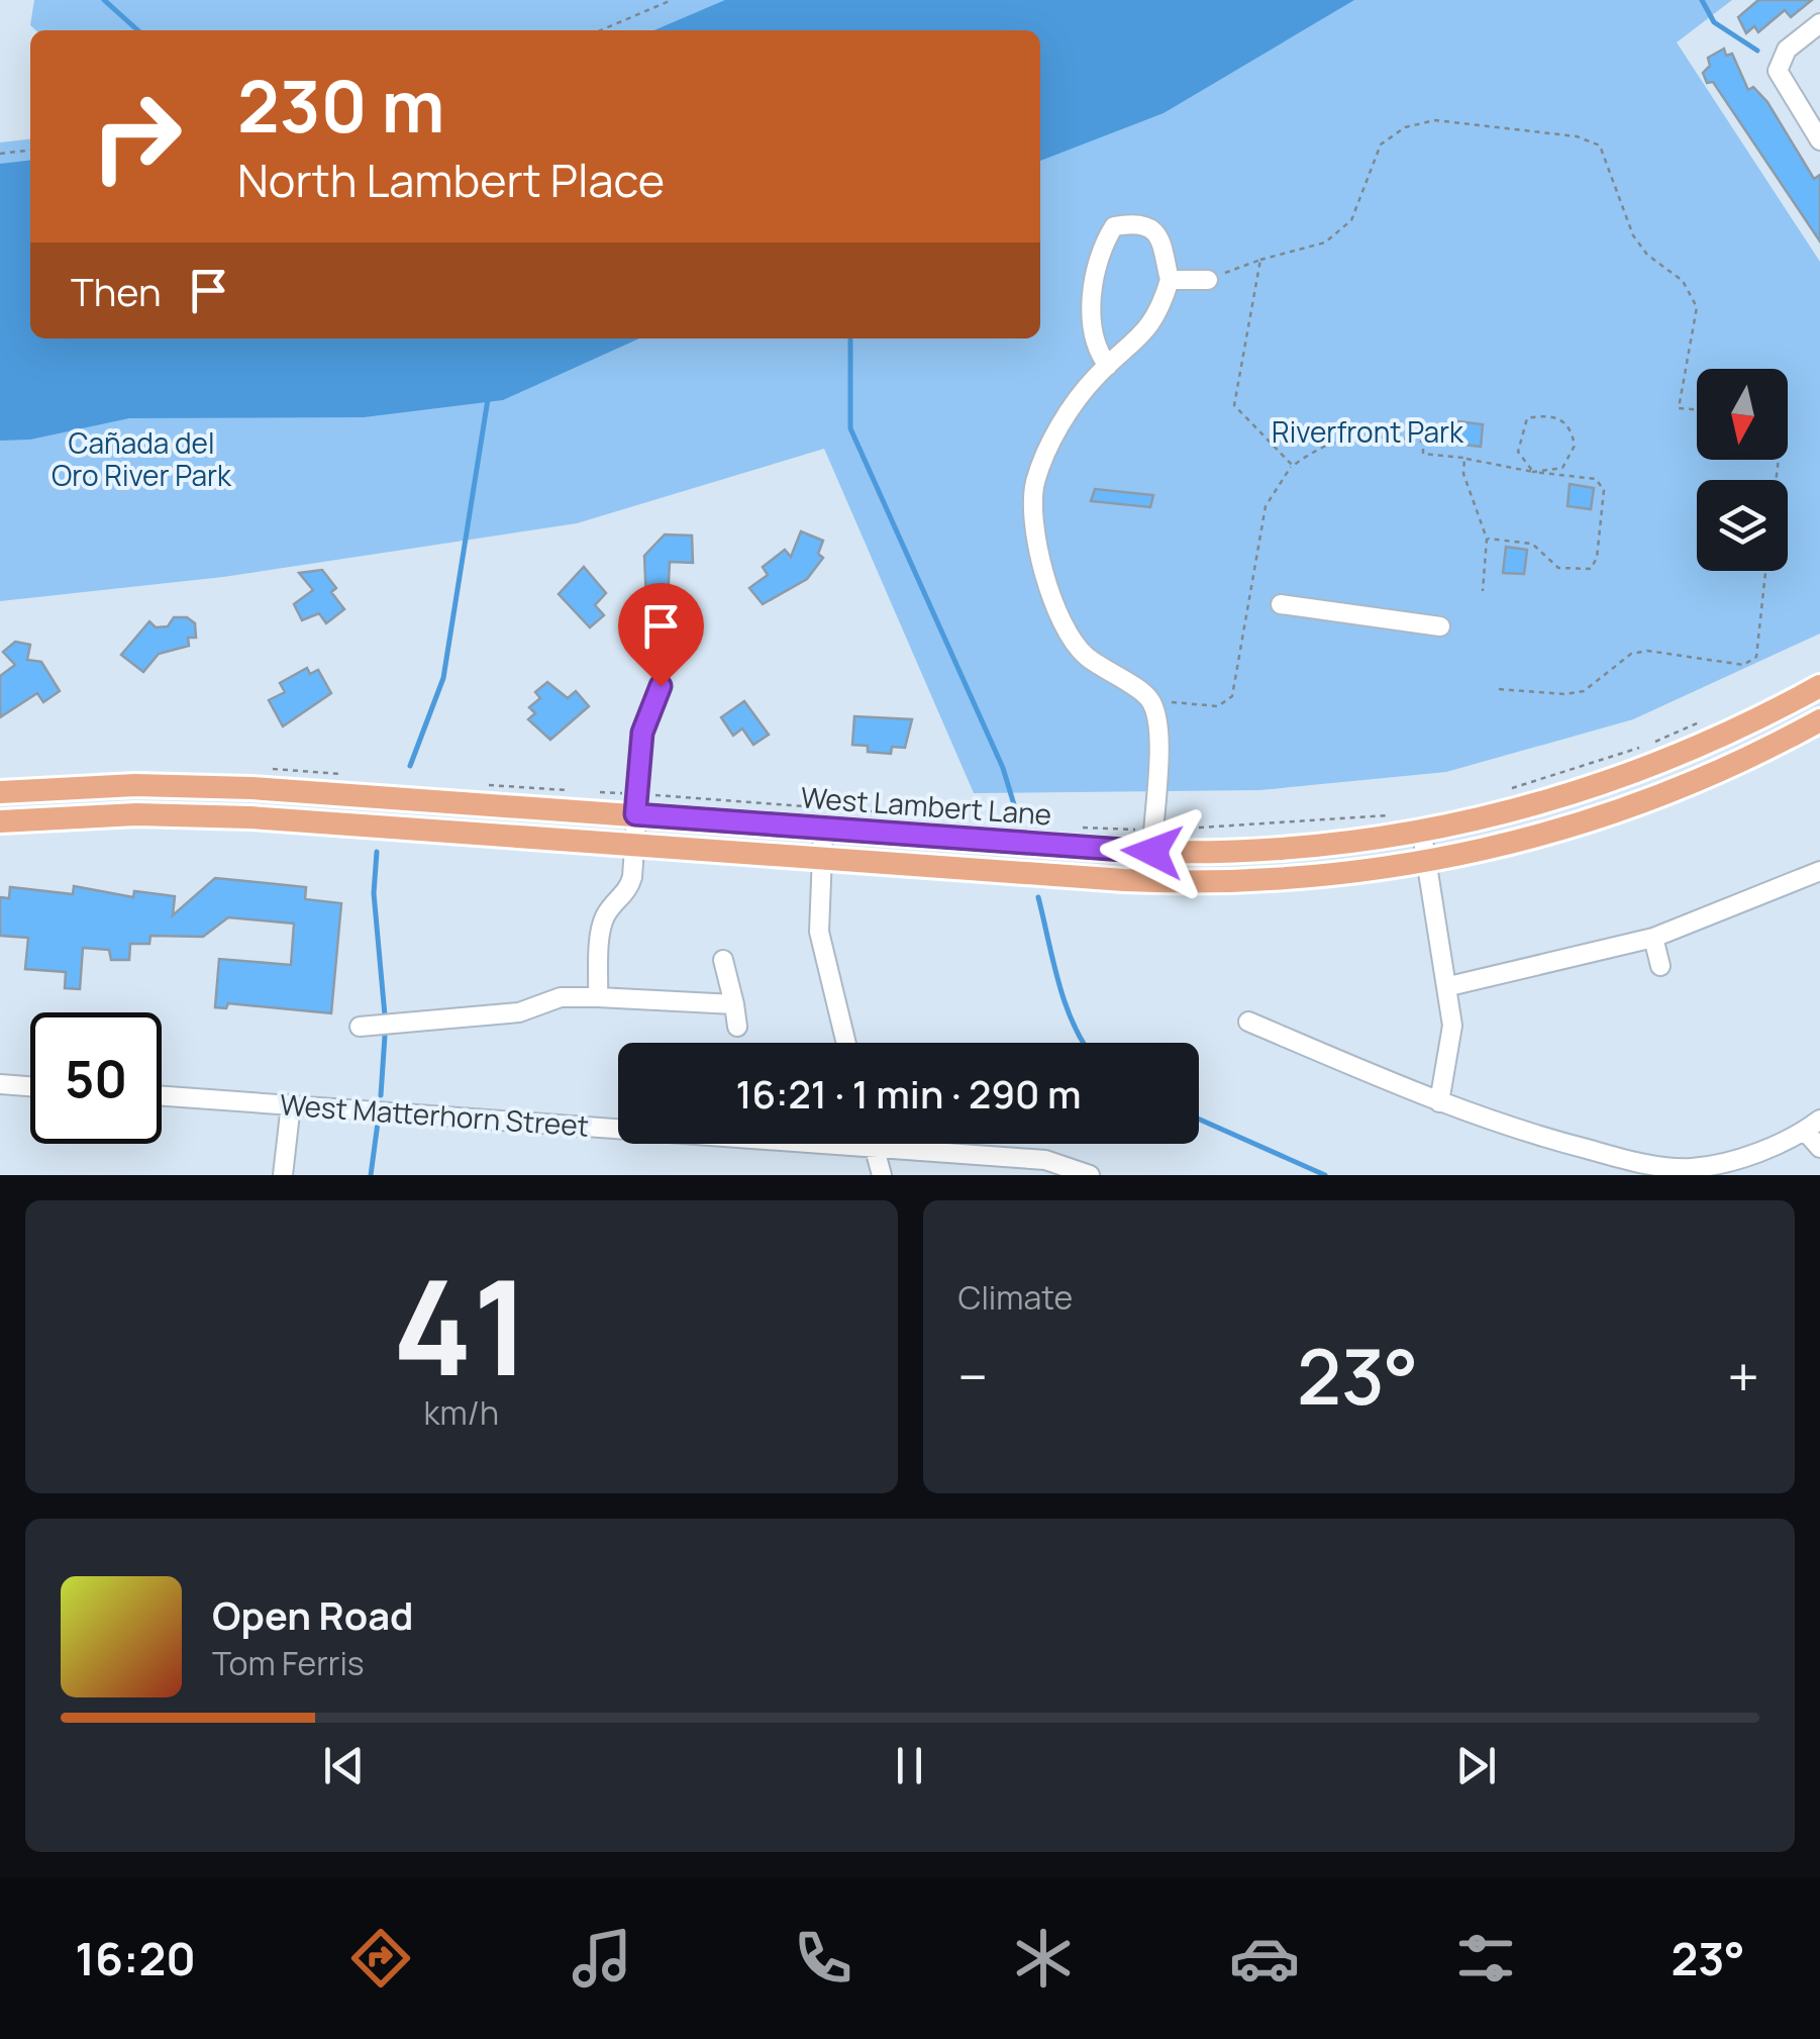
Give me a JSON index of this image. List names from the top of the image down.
{
  "streets": {
    "main road": ["West Lambert Lane"],
    "street": ["West Matterhorn Street"]
  },
  "parks": ["Riverfront Park", "Cañada del Oro River Park"],
  "north": "bottom",
  "page": {
    "turn": ["230 m", "North Lambert Place"],
    "then": "Then",
    "limit": "50",
    "trip": "16:21 · 1 min · 290 m",
    "tile": [
      ["41", "km/h"],
      "Climate"
    ],
    "heat": ["−", "23°", "+"],
    "song": ["Open Road", "Tom Ferris"],
    "tabs": ["16:20", "23°"]
  }
}
